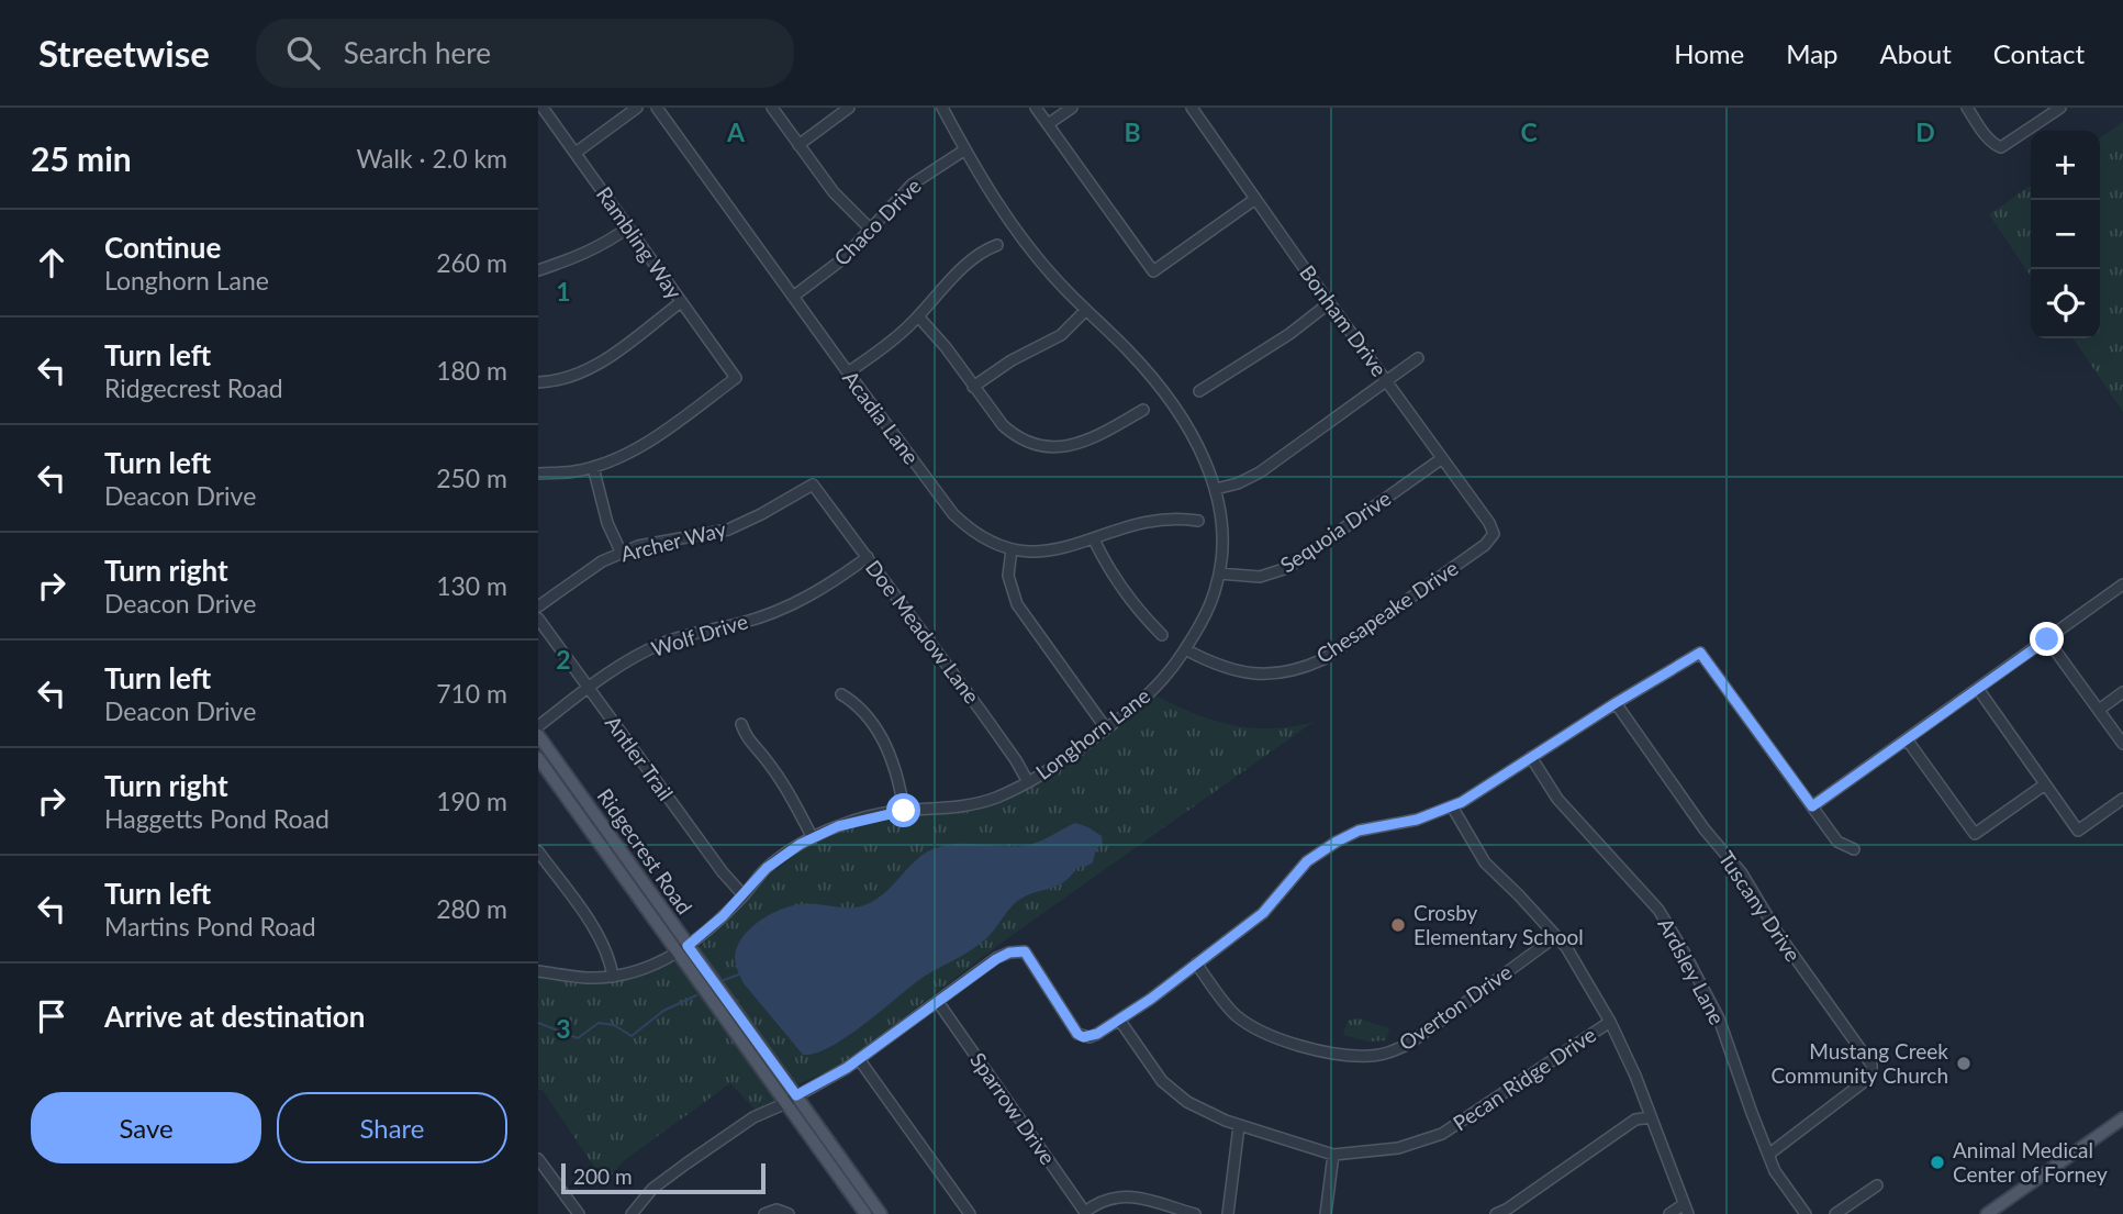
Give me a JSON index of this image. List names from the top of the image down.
{
  "streets": {
    "main road": ["Ridgecrest Road"],
    "street": [
      "Chaco Drive",
      "Rambling Way",
      "Bonham Drive",
      "Acadia Lane",
      "Sequoia Drive",
      "Archer Way",
      "Chesapeake Drive",
      "Doe Meadow Lane",
      "Wolf Drive",
      "Longhorn Lane",
      "Antler Trail",
      "Tuscany Drive",
      "Ardsley Lane",
      "Overton Drive",
      "Pecan Ridge Drive",
      "Sparrow Drive"
    ]
  },
  "crossings": [
    ["Chaco Drive", "Acadia Lane"],
    ["Chaco Drive", "Longhorn Lane"],
    ["Bonham Drive", "Sequoia Drive"],
    ["Bonham Drive", "Chesapeake Drive"],
    ["Sequoia Drive", "Longhorn Lane"],
    ["Archer Way", "Doe Meadow Lane"],
    ["Chesapeake Drive", "Longhorn Lane"],
    ["Doe Meadow Lane", "Wolf Drive"],
    ["Doe Meadow Lane", "Longhorn Lane"],
    ["Wolf Drive", "Antler Trail"],
    ["Longhorn Lane", "Antler Trail"],
    ["Longhorn Lane", "Ridgecrest Road"],
    ["Tuscany Drive", "Ardsley Lane"]
  ],
  "places": ["Crosby Elementary School", "Mustang Creek Community Church", "Animal Medical Center of Forney"],
  "scale_bar": "200 m",
  "page": {
    "header": "Streetwise",
    "search": "Search here",
    "nav": [
      "Home",
      "Map",
      "About",
      "Contact"
    ],
    "heading": ["25 min", "Walk · 2.0 km"],
    "map_buttons": ["+", "−"],
    "list": [
      ["Continue", "Longhorn Lane", "260 m"],
      ["Turn left", "Ridgecrest Road", "180 m"],
      ["Turn left", "Deacon Drive", "250 m"],
      ["Turn right", "Deacon Drive", "130 m"],
      ["Turn left", "Deacon Drive", "710 m"],
      ["Turn right", "Haggetts Pond Road", "190 m"],
      ["Turn left", "Martins Pond Road", "280 m"],
      "Arrive at destination"
    ],
    "buttons": ["Save", "Share"],
    "scale": "200 m"
  },
  "grid": {
    "columns": [
      "A",
      "B",
      "C",
      "D"
    ],
    "rows": ["1", "2", "3"]
  }
}
